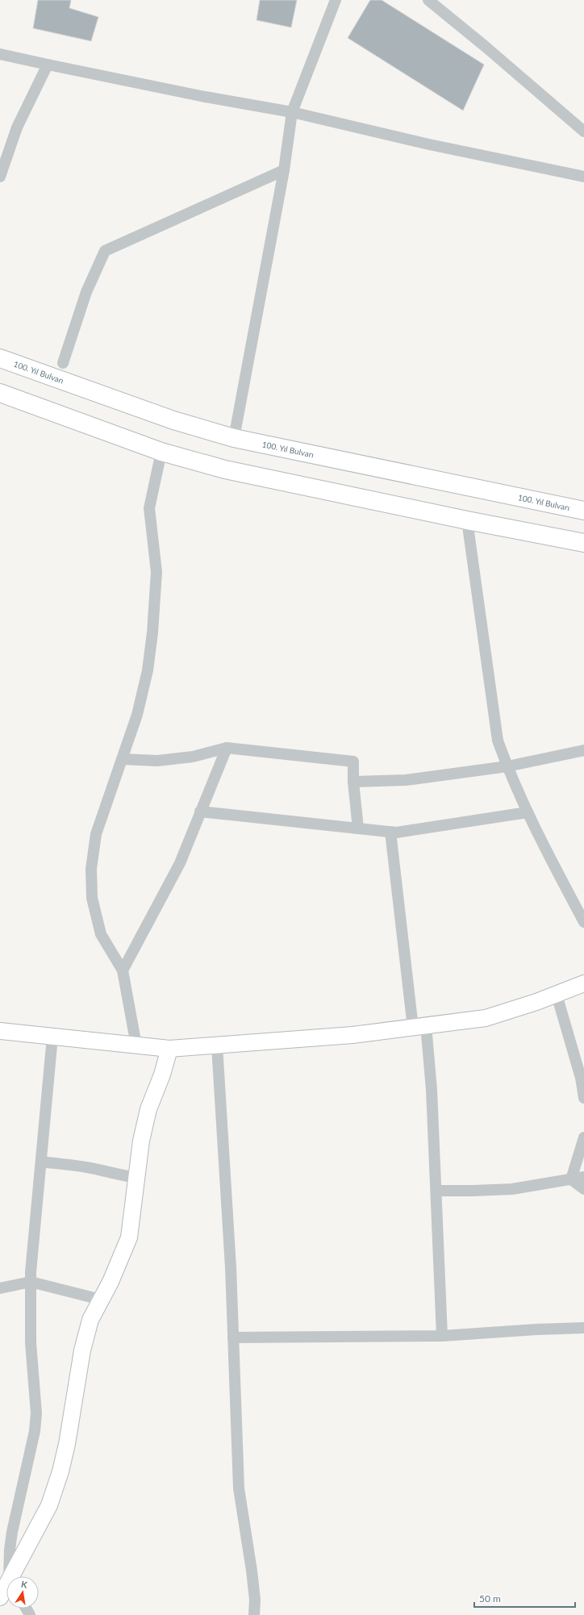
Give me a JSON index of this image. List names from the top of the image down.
{
  "streets": {
    "main road": ["100. Yıl Bulvarı"]
  },
  "scale_bar": "50 m",
  "north": "top"
}
